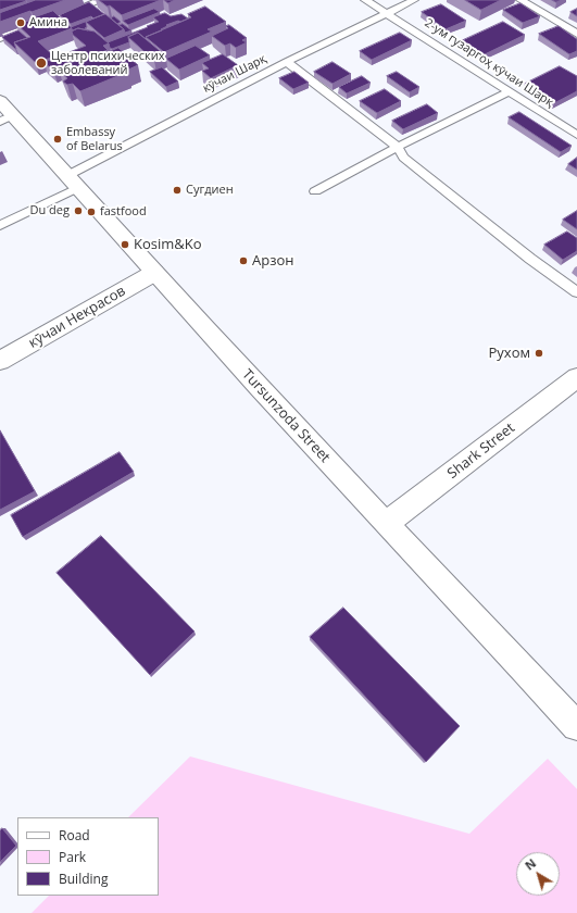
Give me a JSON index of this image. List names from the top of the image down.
{
  "streets": {
    "main road": ["кӯчаи Некрасов", "Tursunzoda Street", "Shark Street"],
    "lane": ["2-ум гузаргоҳ кӯчаи Шарқ", "кӯчаи Шарқ"]
  },
  "crossings": [
    ["2-ум гузаргоҳ кӯчаи Шарқ", "кӯчаи Шарқ"],
    ["кӯчаи Шарқ", "Tursunzoda Street"],
    ["кӯчаи Некрасов", "Tursunzoda Street"],
    ["Tursunzoda Street", "Shark Street"]
  ],
  "places": [
    "Амина",
    "Центр психических заболеваний",
    "Embassy of Belarus",
    "Сугдиен",
    "Du deg",
    "fastfood",
    "Kosim&Ko",
    "Арзон",
    "Рухом"
  ],
  "legend": ["Road", "Park", "Building"],
  "north": "top left"
}
